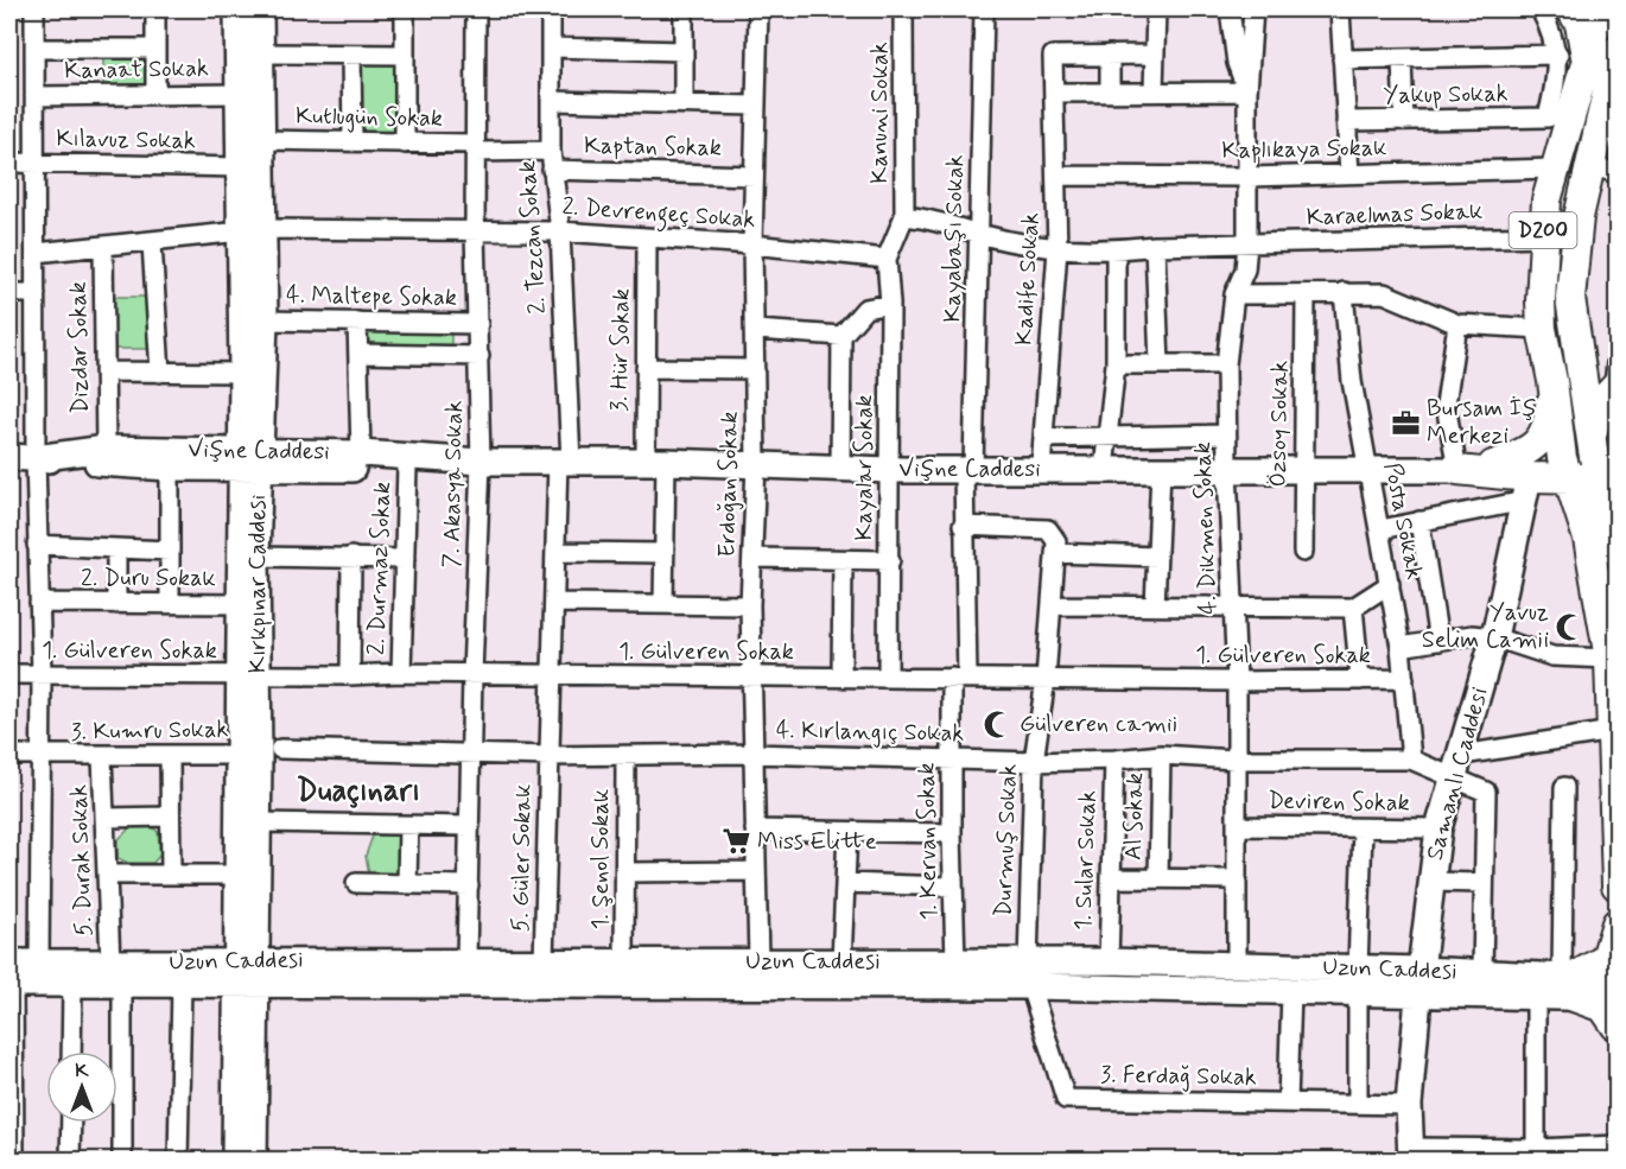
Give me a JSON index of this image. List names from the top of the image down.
{
  "streets": {
    "main road": [
      "D200",
      "Vişne Caddesi",
      "Kırkpınar Caddesi",
      "Samanlı Caddesi",
      "Uzun Caddesi"
    ],
    "street": [
      "Kanaat Sokak",
      "Yakup Sokak",
      "Kanuni Sokak",
      "Kutlugün Sokak",
      "Kılavuz Sokak",
      "Kaptan Sokak",
      "Kaplıkaya Sokak",
      "2. Devrengeç Sokak",
      "Karaelmas Sokak",
      "2. Tezcan Sokak",
      "Kayabaşı Sokak",
      "Kadife Sokak",
      "4. Maltepe Sokak",
      "Dizdar Sokak",
      "3. Hür Sokak",
      "Özsoy Sokak",
      "Kayalar Sokak",
      "7. Akasya Sokak",
      "Erdoğan Sokak",
      "Posta Sokak",
      "4. Dikmen Sokak",
      "2. Durmaz Sokak",
      "2. Duru Sokak",
      "1. Gülveren Sokak",
      "3. Kumru Sokak",
      "4. Kırlangıç Sokak",
      "Deviren Sokak",
      "Al Sokak",
      "Durmuş Sokak",
      "1. Kervan Sokak",
      "5. Güler Sokak",
      "1. Şenol Sokak",
      "5. Durak Sokak",
      "1. Sular Sokak",
      "3. Ferdağ Sokak"
    ]
  },
  "crossings": [
    ["Kanaat Sokak", "Kırkpınar Caddesi"],
    ["Kutlugün Sokak", "2. Tezcan Sokak"],
    ["Kutlugün Sokak", "7. Akasya Sokak"],
    ["Kutlugün Sokak", "Kırkpınar Caddesi"],
    ["Kılavuz Sokak", "Kırkpınar Caddesi"],
    ["Kaptan Sokak", "2. Tezcan Sokak"],
    ["Kaptan Sokak", "Erdoğan Sokak"],
    ["Kaplıkaya Sokak", "D200"],
    ["Kaplıkaya Sokak", "Kadife Sokak"],
    ["Kaplıkaya Sokak", "4. Dikmen Sokak"],
    ["2. Devrengeç Sokak", "2. Tezcan Sokak"],
    ["2. Devrengeç Sokak", "Dizdar Sokak"],
    ["2. Devrengeç Sokak", "3. Hür Sokak"],
    ["2. Devrengeç Sokak", "Kayalar Sokak"],
    ["2. Devrengeç Sokak", "7. Akasya Sokak"],
    ["2. Devrengeç Sokak", "Erdoğan Sokak"],
    ["2. Devrengeç Sokak", "Kırkpınar Caddesi"],
    ["Karaelmas Sokak", "D200"],
    ["Karaelmas Sokak", "4. Dikmen Sokak"],
    ["2. Tezcan Sokak", "Vişne Caddesi"],
    ["2. Tezcan Sokak", "5. Güler Sokak"],
    ["Kayabaşı Sokak", "Vişne Caddesi"],
    ["Kayabaşı Sokak", "1. Kervan Sokak"],
    ["Kadife Sokak", "Vişne Caddesi"],
    ["4. Maltepe Sokak", "7. Akasya Sokak"],
    ["4. Maltepe Sokak", "Kırkpınar Caddesi"],
    ["Dizdar Sokak", "Vişne Caddesi"],
    ["3. Hür Sokak", "Vişne Caddesi"],
    ["Özsoy Sokak", "Vişne Caddesi"],
    ["Vişne Caddesi", "Kayalar Sokak"],
    ["Vişne Caddesi", "7. Akasya Sokak"],
    ["Vişne Caddesi", "Erdoğan Sokak"],
    ["Vişne Caddesi", "Posta Sokak"],
    ["Vişne Caddesi", "4. Dikmen Sokak"],
    ["Vişne Caddesi", "2. Durmaz Sokak"],
    ["Vişne Caddesi", "Kırkpınar Caddesi"],
    ["Vişne Caddesi", "1. Kervan Sokak"],
    ["Kayalar Sokak", "1. Gülveren Sokak"],
    ["7. Akasya Sokak", "1. Gülveren Sokak"],
    ["7. Akasya Sokak", "4. Kırlangıç Sokak"],
    ["7. Akasya Sokak", "Uzun Caddesi"],
    ["Erdoğan Sokak", "1. Gülveren Sokak"],
    ["Erdoğan Sokak", "4. Kırlangıç Sokak"],
    ["Erdoğan Sokak", "Uzun Caddesi"],
    ["Posta Sokak", "1. Gülveren Sokak"],
    ["Posta Sokak", "4. Kırlangıç Sokak"],
    ["4. Dikmen Sokak", "1. Gülveren Sokak"],
    ["4. Dikmen Sokak", "4. Kırlangıç Sokak"],
    ["4. Dikmen Sokak", "Deviren Sokak"],
    ["4. Dikmen Sokak", "Uzun Caddesi"],
    ["2. Durmaz Sokak", "1. Gülveren Sokak"],
    ["2. Duru Sokak", "Kırkpınar Caddesi"],
    ["Kırkpınar Caddesi", "1. Gülveren Sokak"],
    ["Kırkpınar Caddesi", "3. Kumru Sokak"],
    ["Kırkpınar Caddesi", "4. Kırlangıç Sokak"],
    ["Kırkpınar Caddesi", "Uzun Caddesi"],
    ["1. Gülveren Sokak", "Durmuş Sokak"],
    ["1. Gülveren Sokak", "1. Kervan Sokak"],
    ["1. Gülveren Sokak", "5. Güler Sokak"],
    ["3. Kumru Sokak", "4. Kırlangıç Sokak"],
    ["3. Kumru Sokak", "5. Durak Sokak"],
    ["4. Kırlangıç Sokak", "Samanlı Caddesi"],
    ["4. Kırlangıç Sokak", "Al Sokak"],
    ["4. Kırlangıç Sokak", "Durmuş Sokak"],
    ["4. Kırlangıç Sokak", "1. Kervan Sokak"],
    ["4. Kırlangıç Sokak", "5. Güler Sokak"],
    ["4. Kırlangıç Sokak", "1. Şenol Sokak"],
    ["4. Kırlangıç Sokak", "1. Sular Sokak"],
    ["Samanlı Caddesi", "Deviren Sokak"],
    ["Samanlı Caddesi", "Uzun Caddesi"],
    ["Samanlı Caddesi", "3. Ferdağ Sokak"],
    ["Durmuş Sokak", "Uzun Caddesi"],
    ["Durmuş Sokak", "3. Ferdağ Sokak"],
    ["1. Kervan Sokak", "Uzun Caddesi"],
    ["5. Güler Sokak", "Uzun Caddesi"],
    ["1. Şenol Sokak", "Uzun Caddesi"],
    ["5. Durak Sokak", "Uzun Caddesi"],
    ["1. Sular Sokak", "Uzun Caddesi"],
    ["Uzun Caddesi", "3. Ferdağ Sokak"]
  ],
  "districts": ["Duaçınarı"],
  "places": {
    "office": ["Bursam İş Merkezi"],
    "mosque": ["Yavuz Selim Camii", "Gülveren camii"],
    "supermarket": ["Miss Elitte"]
  },
  "north": "top"
}
